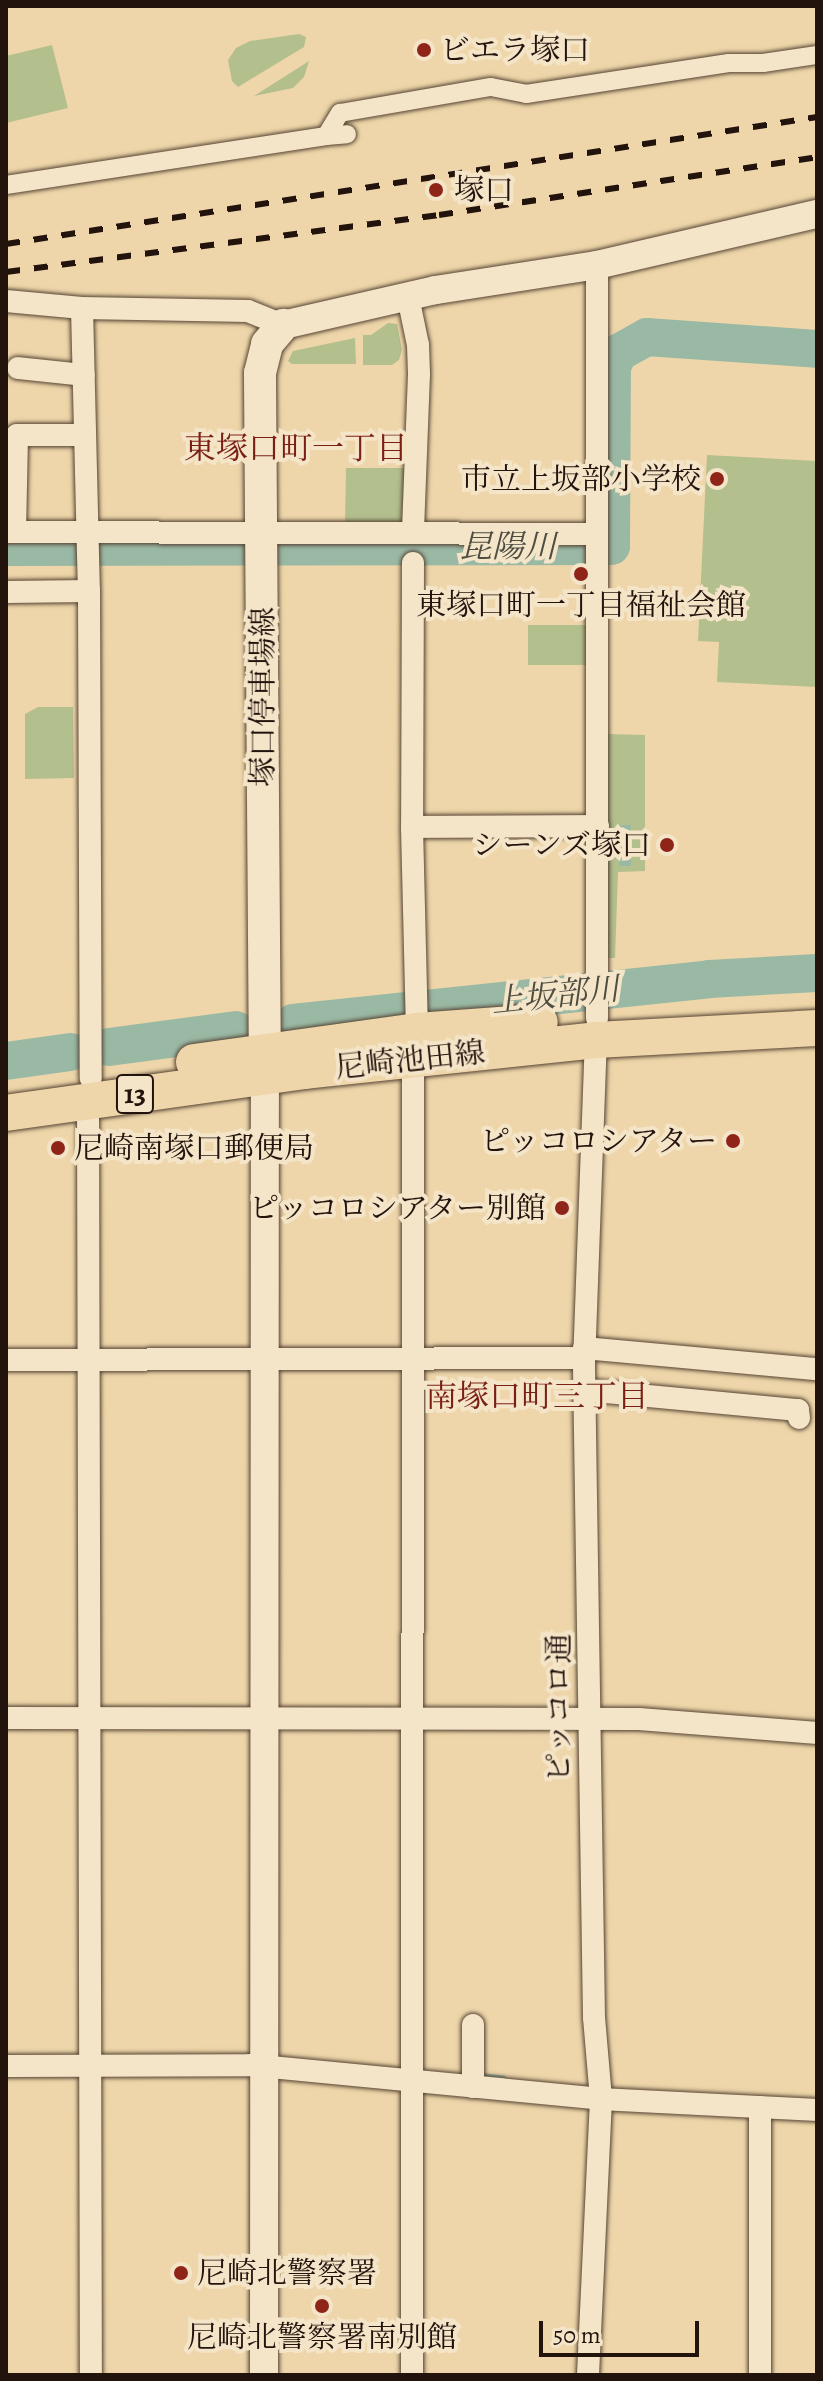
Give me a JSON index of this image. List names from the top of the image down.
{
  "streets": {
    "main road": ["塚口停車場線", "尼崎池田線", "13"],
    "street": ["ピッコロ通"]
  },
  "crossings": [
    ["塚口停車場線", "尼崎池田線"],
    ["尼崎池田線", "ピッコロ通"]
  ],
  "districts": ["東塚口町一丁目", "南塚口町三丁目"],
  "water": ["昆陽川", "上坂部川"],
  "places": [
    "ビエラ塚口",
    "塚口",
    "市立上坂部小学校",
    "東塚口町一丁目福祉会館",
    "シーンズ塚口",
    "ピッコロシアター",
    "尼崎南塚口郵便局",
    "ピッコロシアター別館",
    "尼崎北警察署",
    "尼崎北警察署南別館"
  ],
  "scale_bar": "50 m"
}
